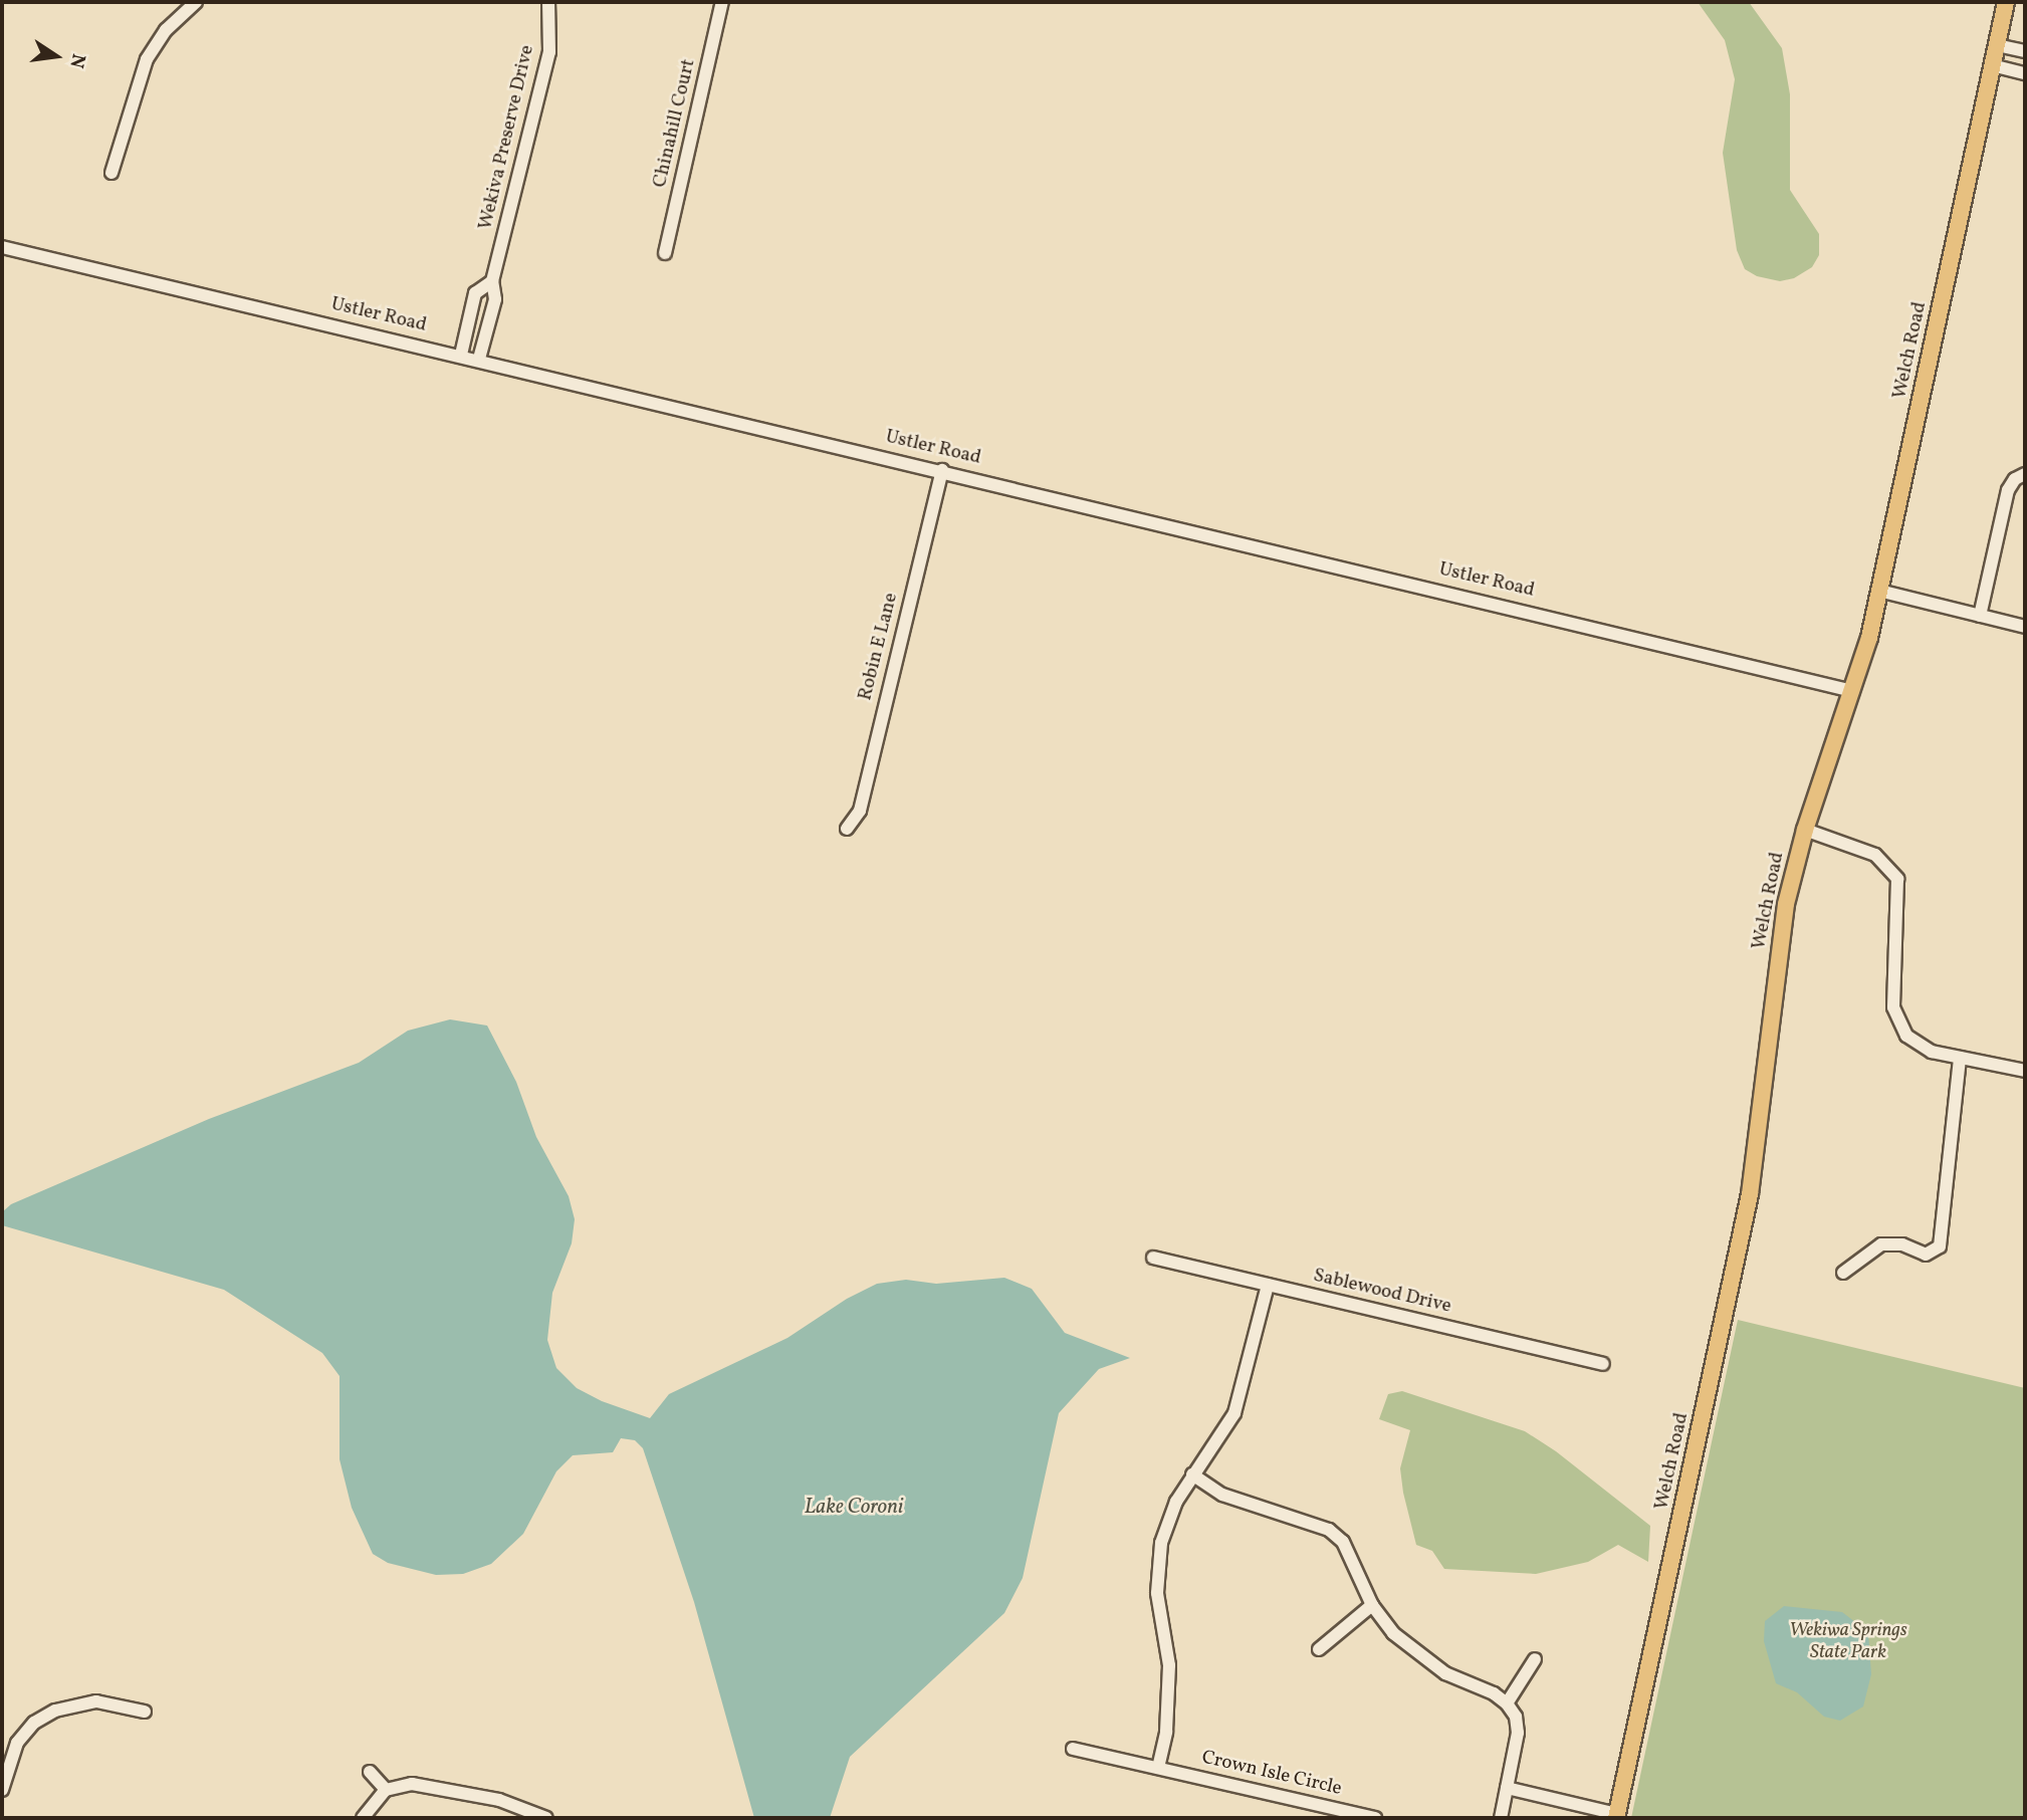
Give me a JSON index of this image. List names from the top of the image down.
{
  "streets": {
    "main road": ["Welch Road"],
    "street": [
      "Chinahill Court",
      "Wekiva Preserve Drive",
      "Ustler Road",
      "Robin E Lane",
      "Sablewood Drive",
      "Crown Isle Circle"
    ]
  },
  "crossings": [
    ["Wekiva Preserve Drive", "Ustler Road"],
    ["Ustler Road", "Welch Road"],
    ["Ustler Road", "Robin E Lane"]
  ],
  "water": ["Lake Coroni"],
  "parks": ["Wekiwa Springs State Park"],
  "north": "right"
}
